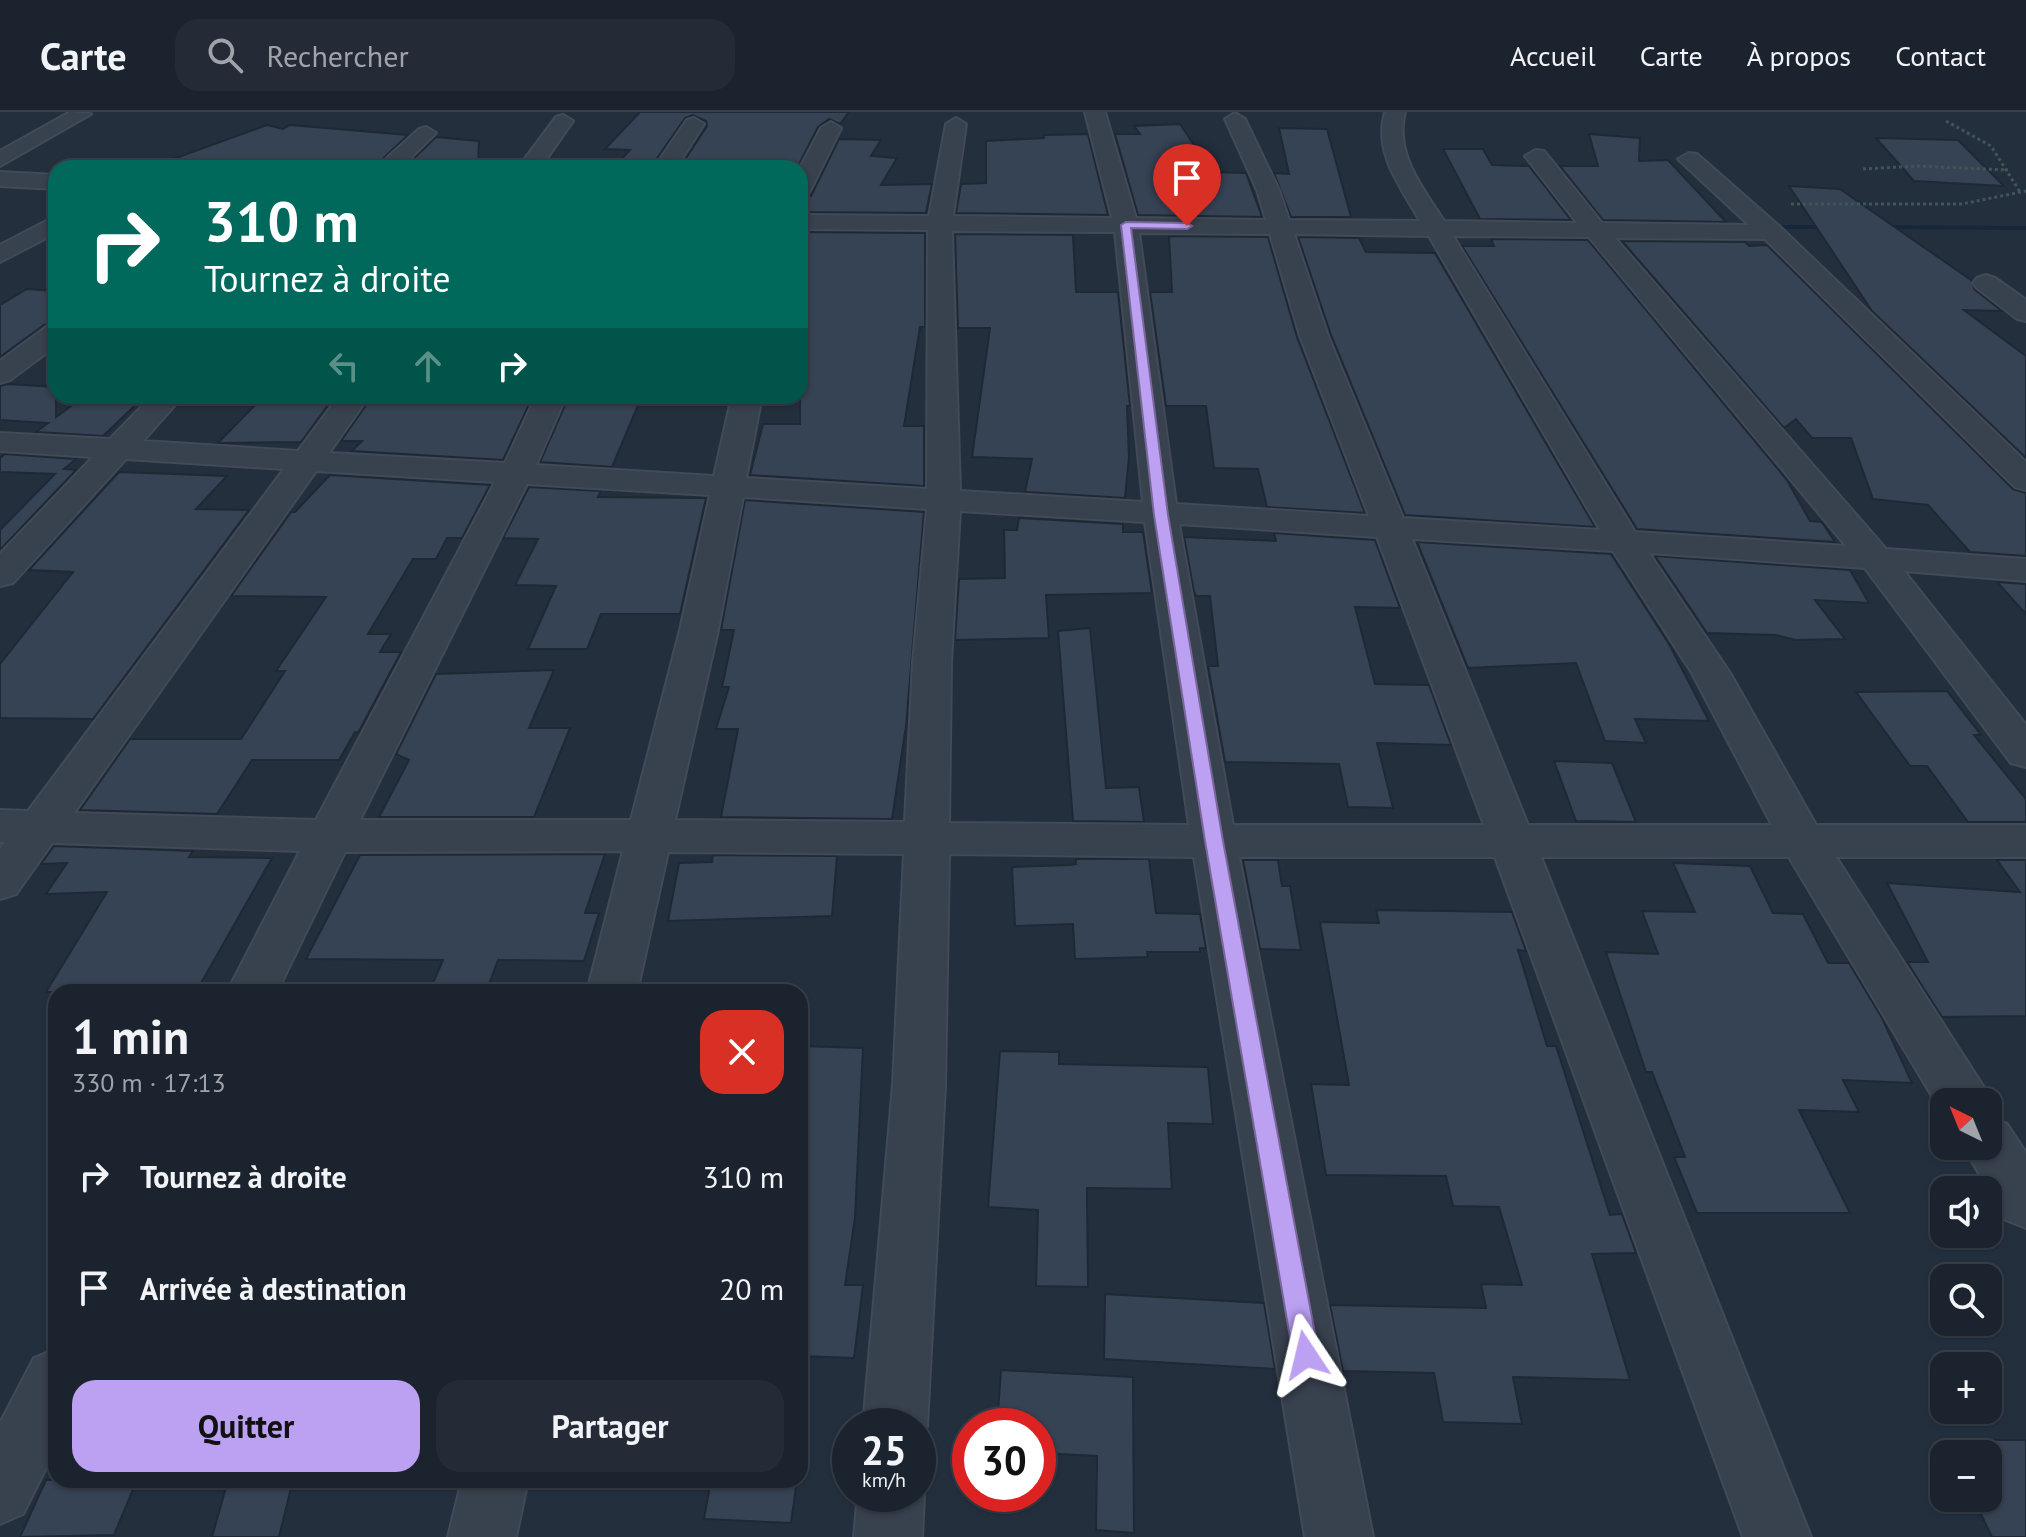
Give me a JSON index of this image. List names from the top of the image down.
{
  "north": "top left",
  "page": {
    "header": "Carte",
    "search": "Rechercher",
    "nav": [
      "Accueil",
      "Carte",
      "À propos",
      "Contact"
    ],
    "turn": ["310 m", "Tournez à droite"],
    "heading": ["1 min", "330 m · 17:13"],
    "map_buttons": ["+", "−"],
    "list": [
      {
        "name": "Tournez à droite",
        "value": "310 m"
      },
      {
        "name": "Arrivée à destination",
        "value": "20 m"
      }
    ],
    "buttons": ["Quitter", "Partager"],
    "speed": "25 km/h",
    "limit": "30"
  }
}
